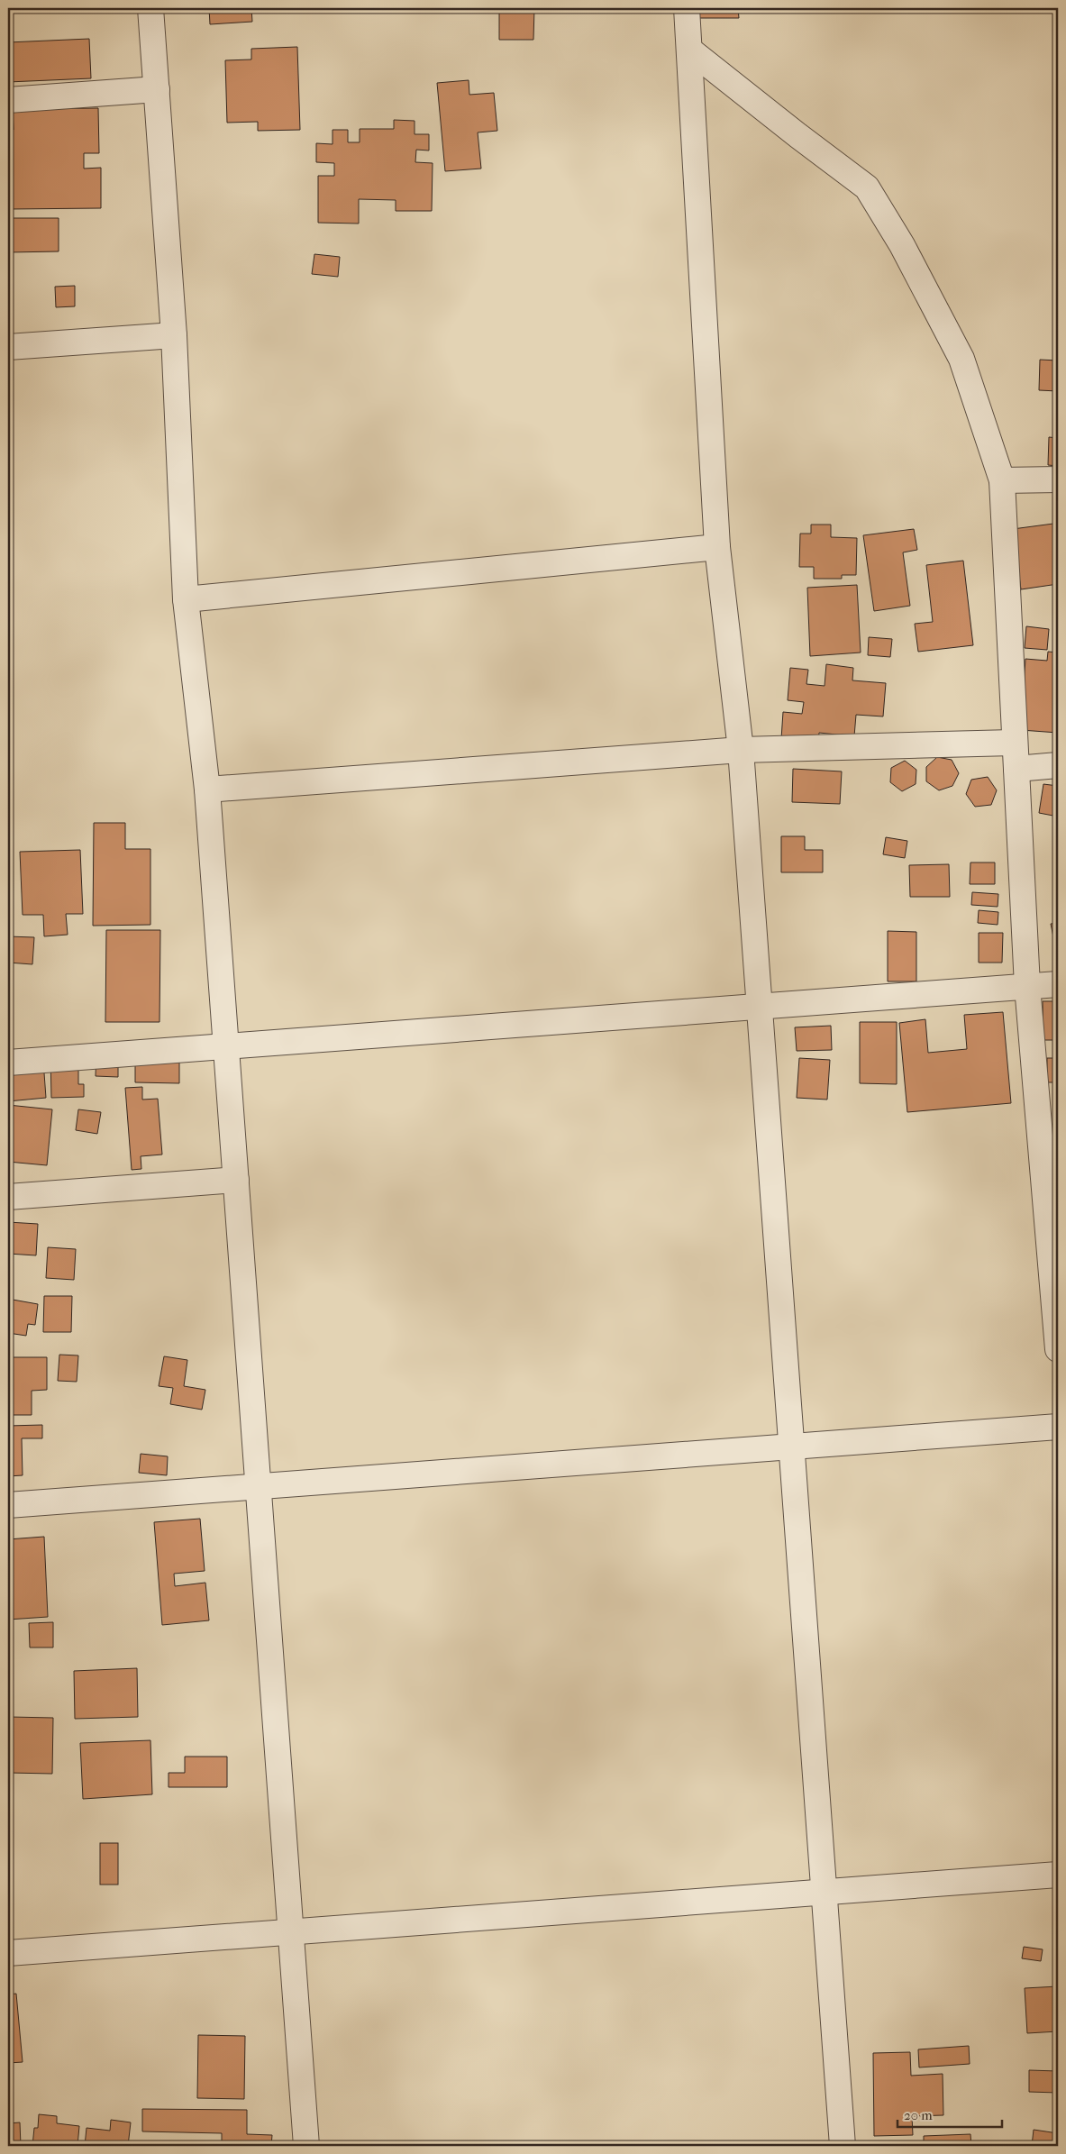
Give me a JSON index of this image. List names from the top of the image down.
{
  "scale_bar": "20 m"
}
